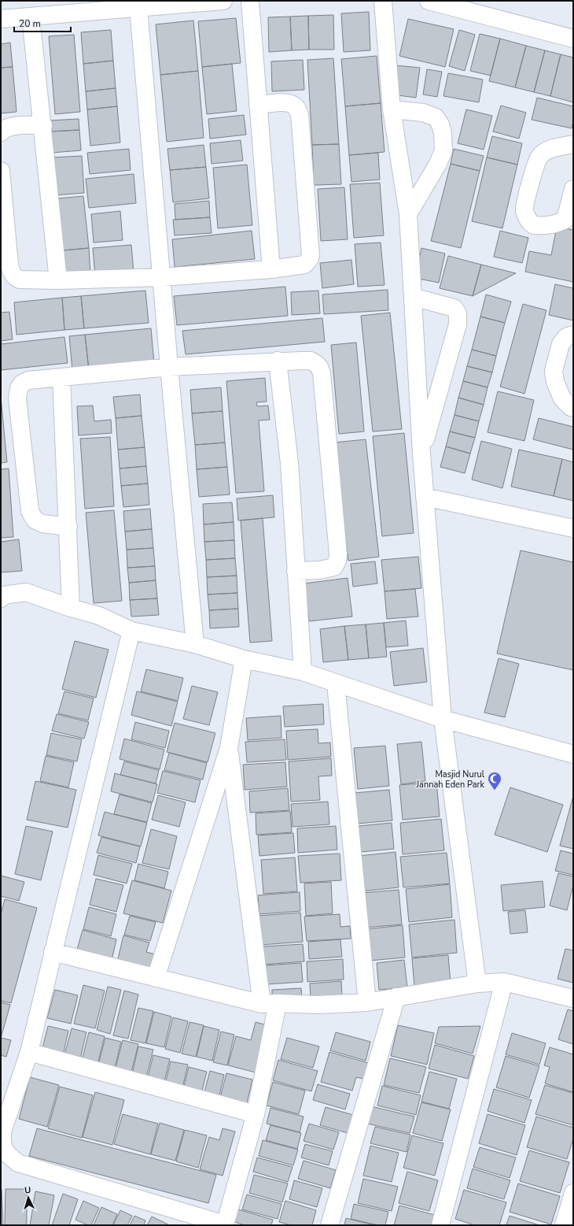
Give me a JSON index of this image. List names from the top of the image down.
{
  "places": {
    "mosque": ["Masjid Nurul Jannah Eden Park"]
  },
  "scale_bar": "20 m",
  "north": "top"
}
